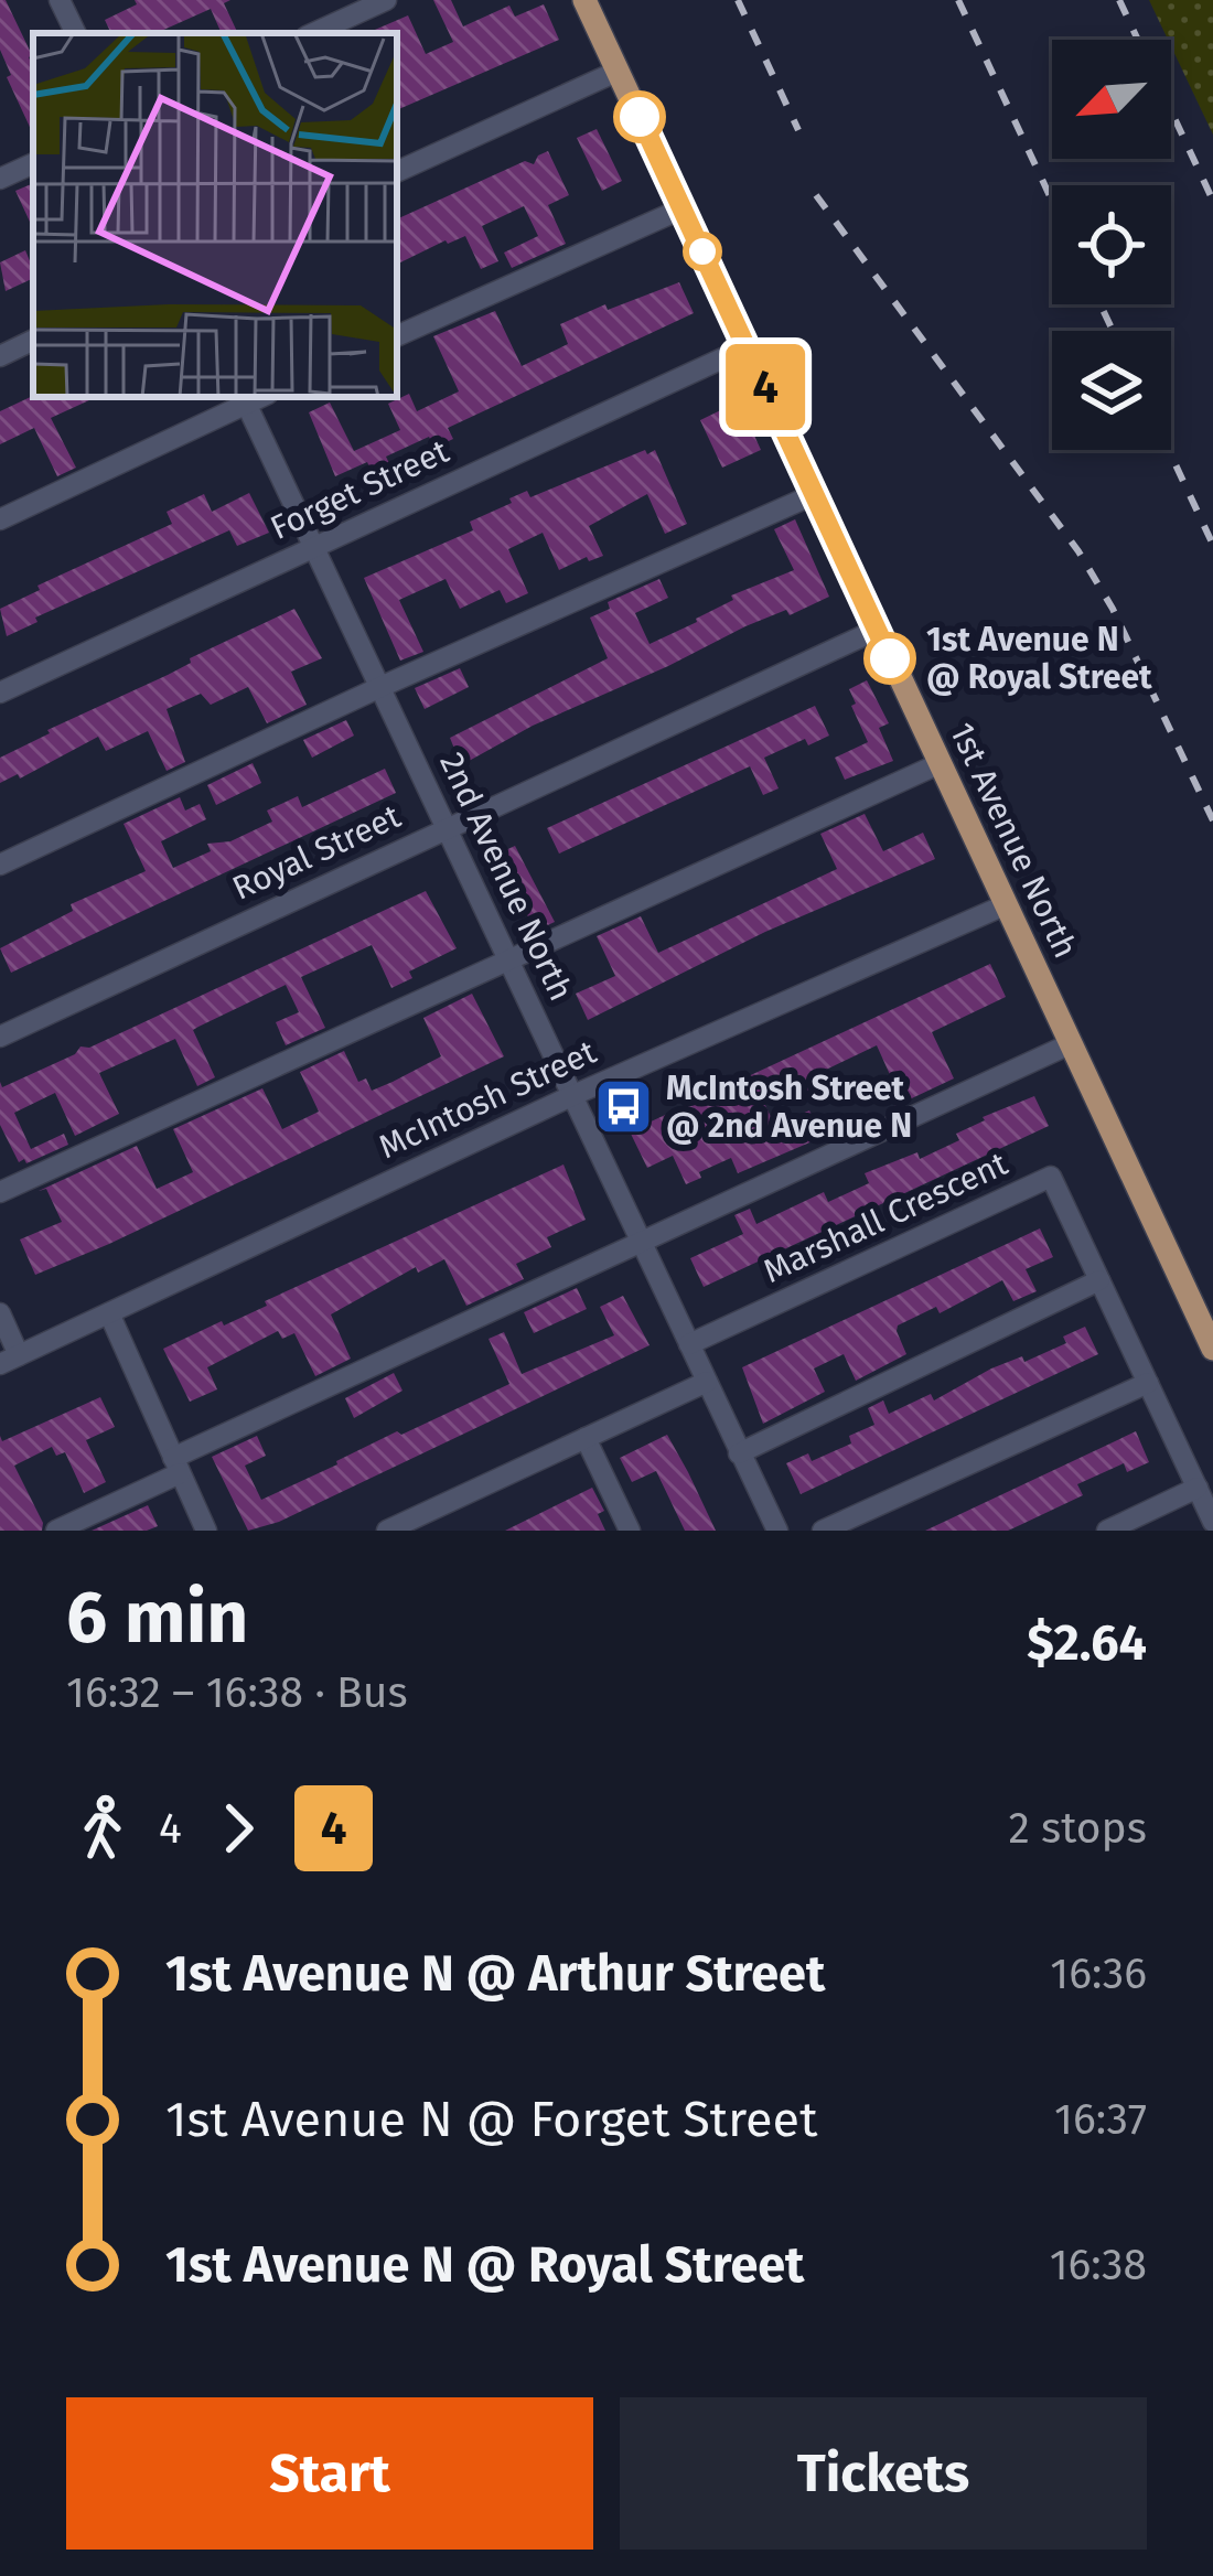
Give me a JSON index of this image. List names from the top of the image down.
{
  "streets": {
    "main road": ["1st Avenue North"],
    "street": [
      "Forget Street",
      "Royal Street",
      "2nd Avenue North",
      "McIntosh Street",
      "Marshall Crescent"
    ]
  },
  "crossings": [
    ["Forget Street", "1st Avenue North"],
    ["Forget Street", "2nd Avenue North"],
    ["1st Avenue North", "Royal Street"],
    ["1st Avenue North", "McIntosh Street"],
    ["Royal Street", "2nd Avenue North"],
    ["2nd Avenue North", "McIntosh Street"],
    ["2nd Avenue North", "Marshall Crescent"]
  ],
  "places": {
    "other": ["1st Avenue N @ Royal Street"],
    "bus stop": ["McIntosh Street @ 2nd Avenue N"]
  },
  "lines": ["bus line 4"],
  "north": "bottom left",
  "page": {
    "on_map": "4",
    "heading": ["6 min", "16:32 – 16:38 · Bus", "$2.64"],
    "legs": ["4", "4", "2 stops"],
    "list": [
      {
        "name": "1st Avenue N @ Arthur Street",
        "value": "16:36"
      },
      {
        "name": "1st Avenue N @ Forget Street",
        "value": "16:37"
      },
      {
        "name": "1st Avenue N @ Royal Street",
        "value": "16:38"
      }
    ],
    "buttons": ["Start", "Tickets"]
  }
}
